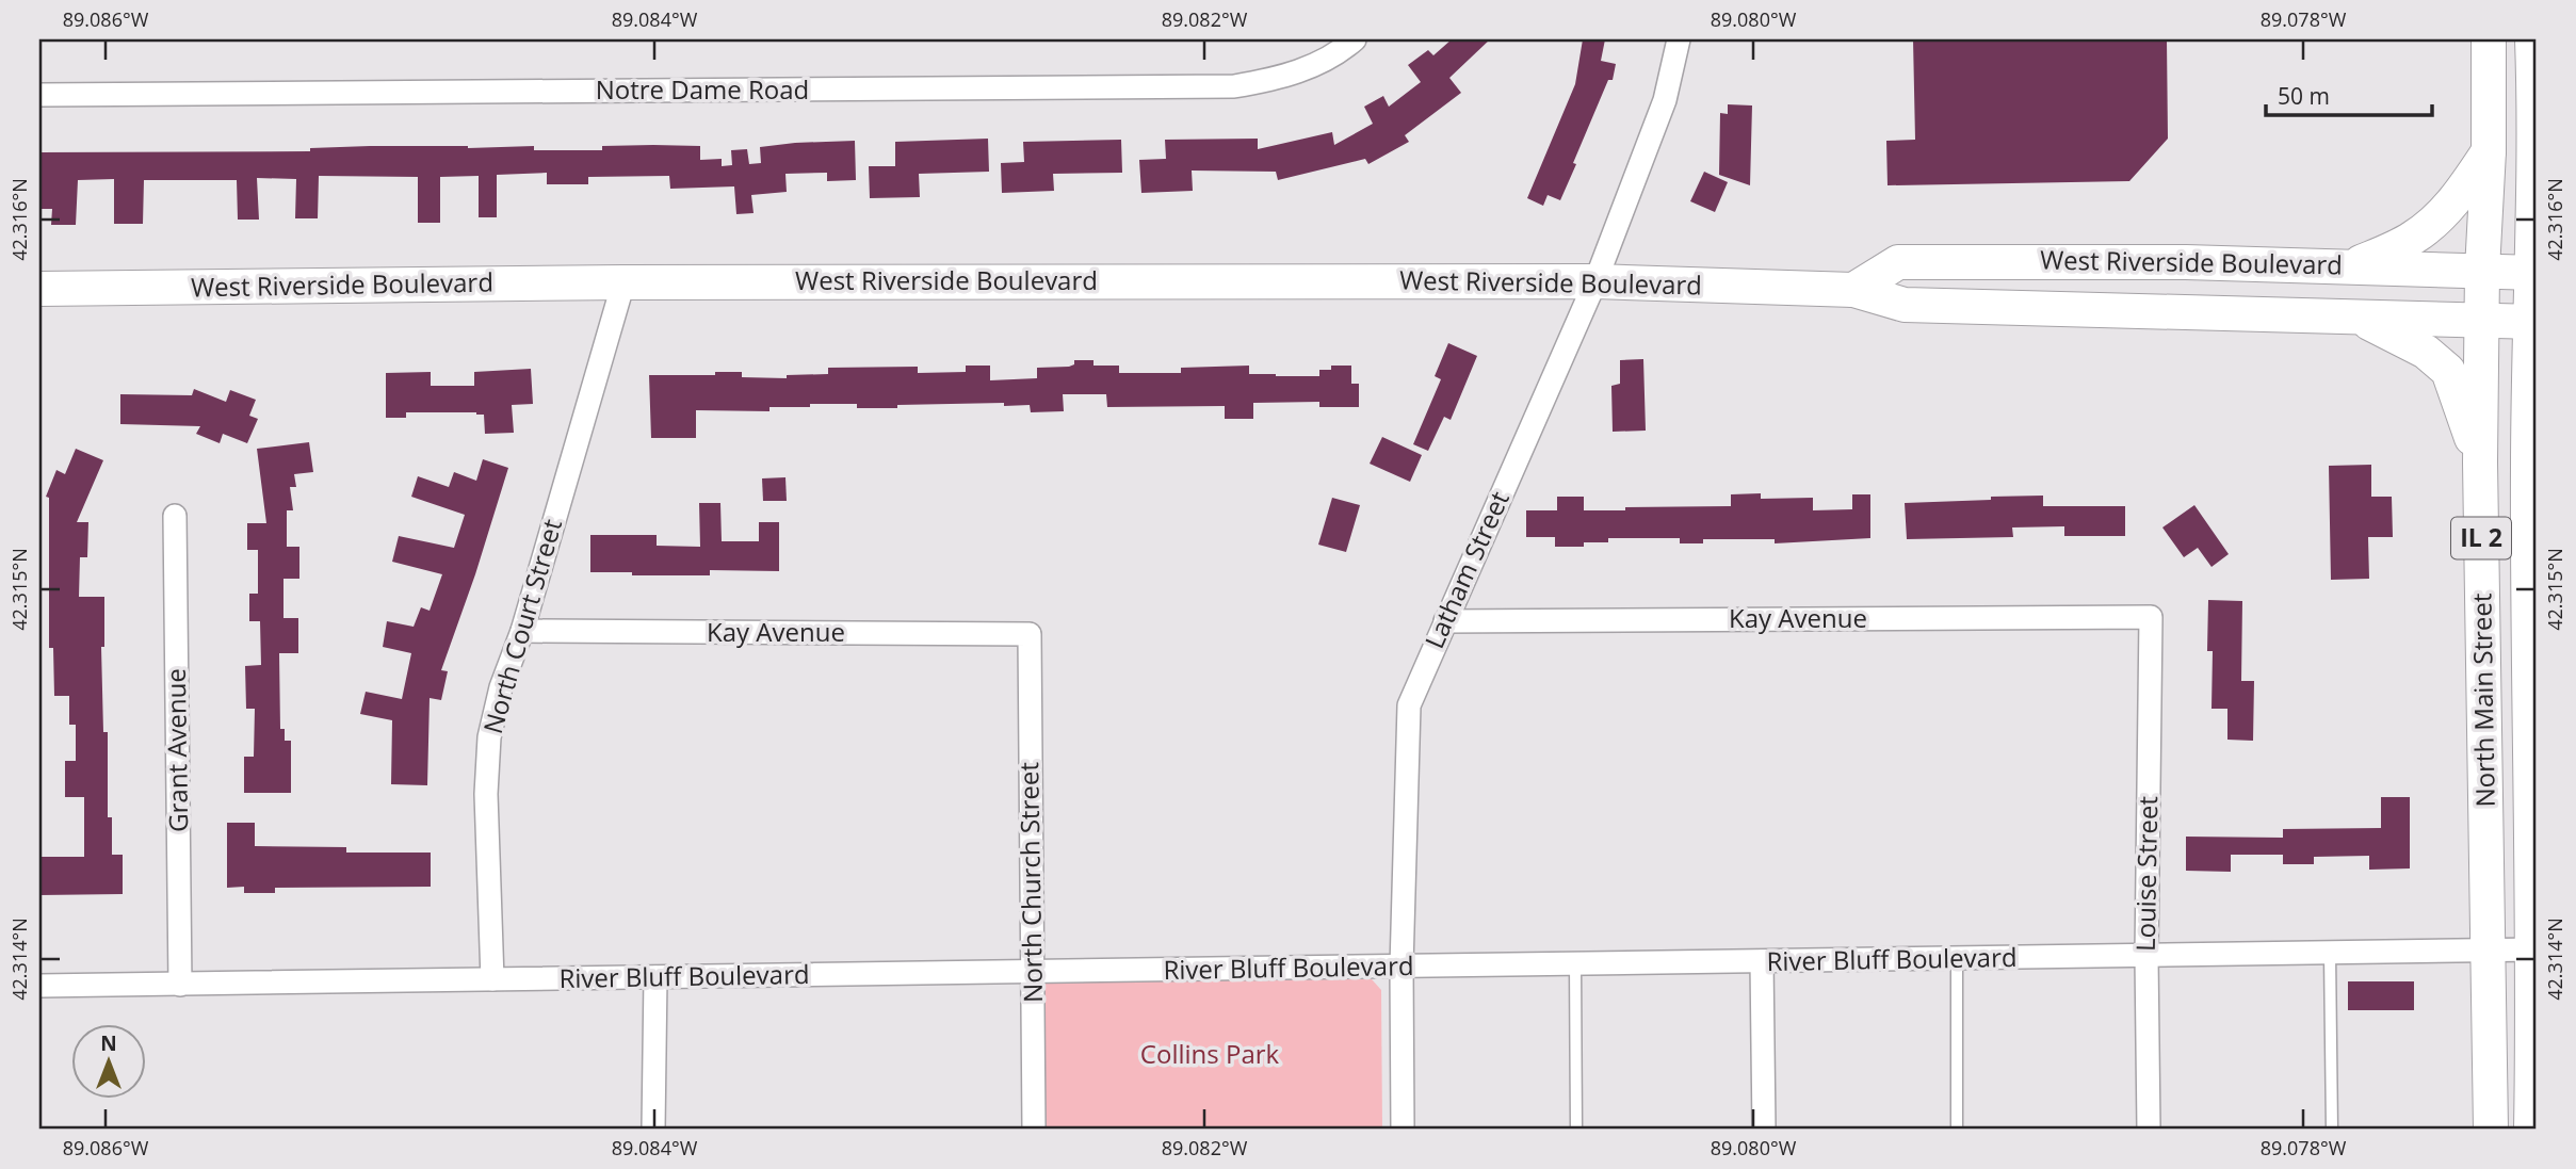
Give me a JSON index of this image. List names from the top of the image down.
{
  "streets": {
    "main road": ["West Riverside Boulevard", "IL 2", "North Main Street"],
    "street": [
      "Notre Dame Road",
      "Latham Street",
      "Kay Avenue",
      "North Court Street",
      "Grant Avenue",
      "Louise Street",
      "North Church Street",
      "River Bluff Boulevard"
    ]
  },
  "crossings": [
    ["West Riverside Boulevard", "IL 2"],
    ["West Riverside Boulevard", "Latham Street"],
    ["West Riverside Boulevard", "North Court Street"],
    ["West Riverside Boulevard", "North Main Street"],
    ["IL 2", "North Main Street"],
    ["Latham Street", "Kay Avenue"],
    ["Latham Street", "River Bluff Boulevard"],
    ["Kay Avenue", "North Court Street"],
    ["Kay Avenue", "Louise Street"],
    ["Kay Avenue", "North Church Street"],
    ["North Court Street", "River Bluff Boulevard"],
    ["North Main Street", "River Bluff Boulevard"],
    ["Grant Avenue", "River Bluff Boulevard"],
    ["Louise Street", "River Bluff Boulevard"],
    ["North Church Street", "River Bluff Boulevard"]
  ],
  "parks": ["Collins Park"],
  "scale_bar": "50 m",
  "north": "top",
  "coordinates": [
    "89.086°W",
    "89.084°W",
    "89.082°W",
    "89.080°W",
    "89.078°W",
    "42.316°N",
    "42.315°N",
    "42.314°N"
  ]
}
